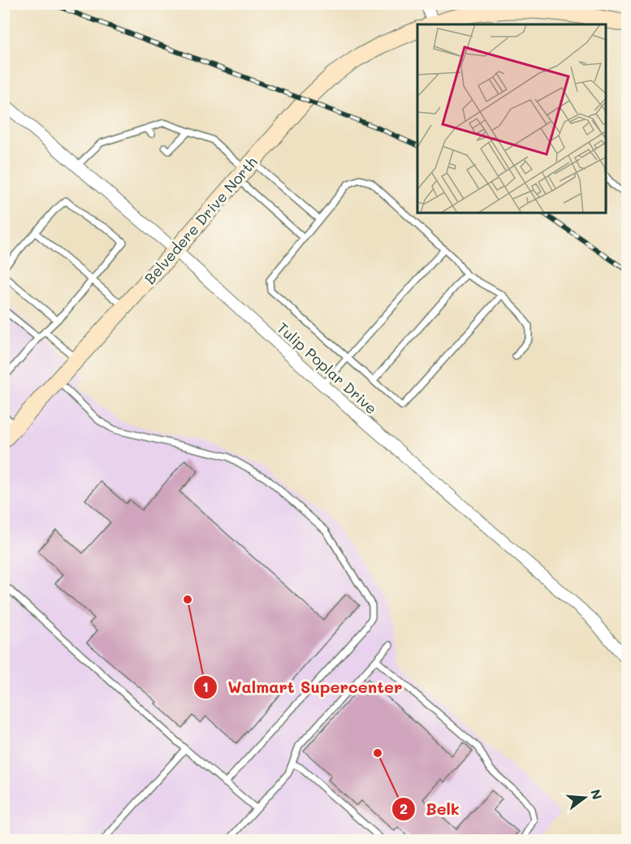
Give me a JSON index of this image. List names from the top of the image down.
{
  "streets": {
    "street": ["Belvedere Drive North", "Tulip Poplar Drive"]
  },
  "crossings": [
    ["Belvedere Drive North", "Tulip Poplar Drive"]
  ],
  "places": ["Walmart Supercenter", "Belk"],
  "north": "right"
}
